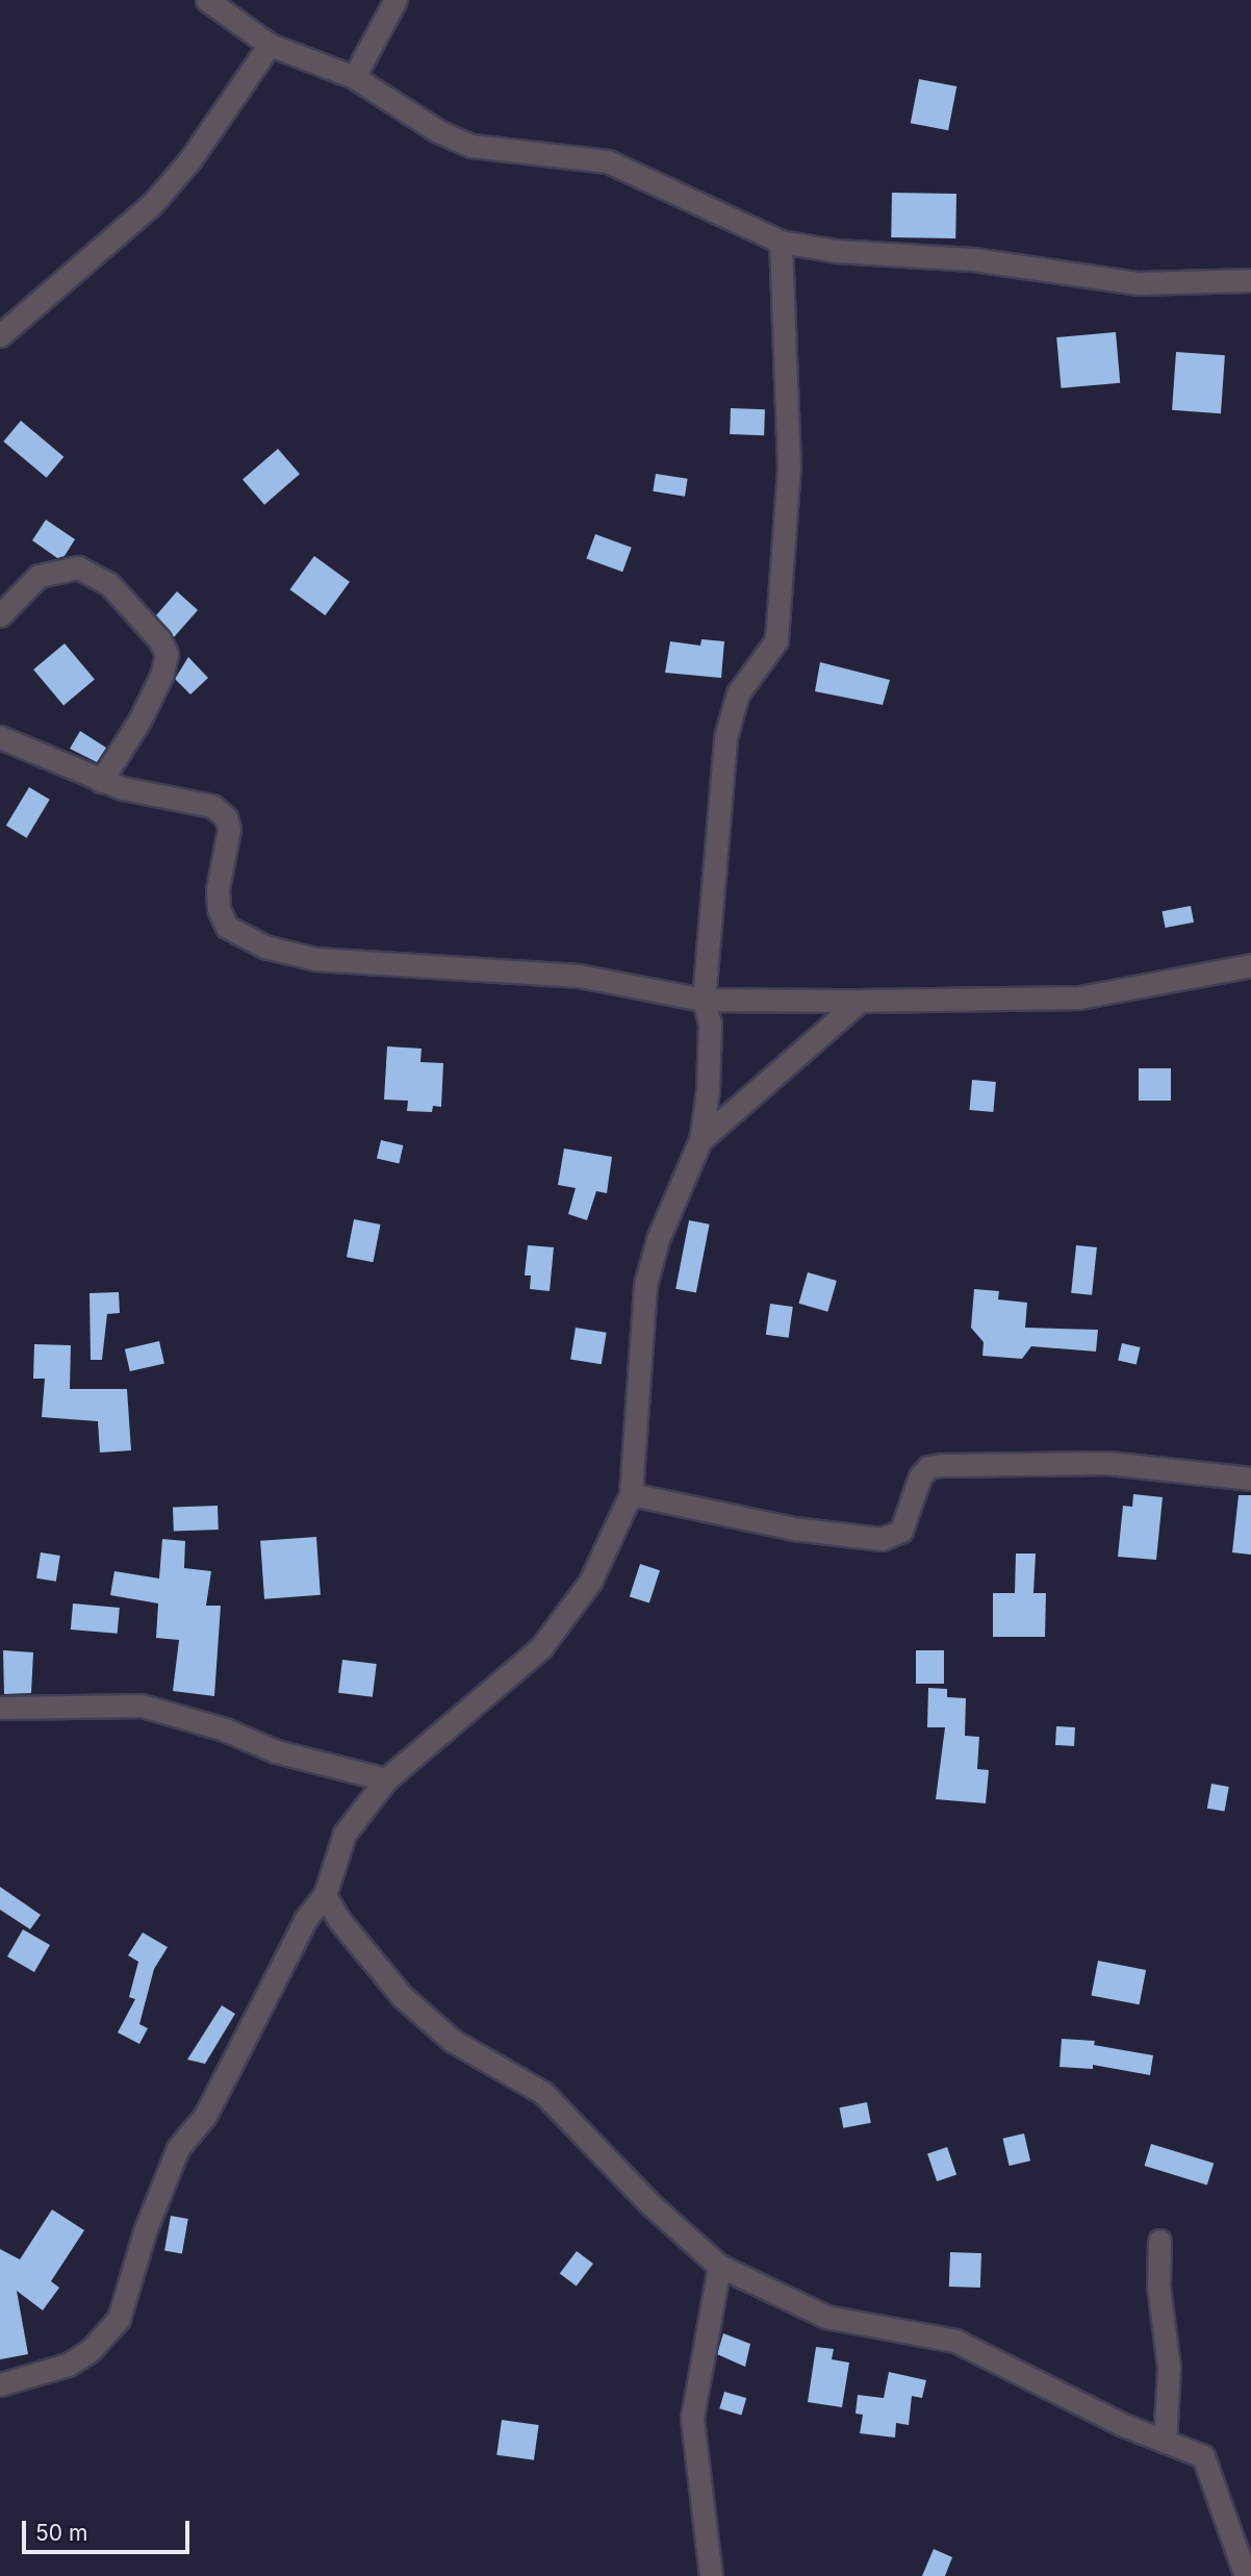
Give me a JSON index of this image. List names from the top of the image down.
{
  "scale_bar": "50 m"
}
